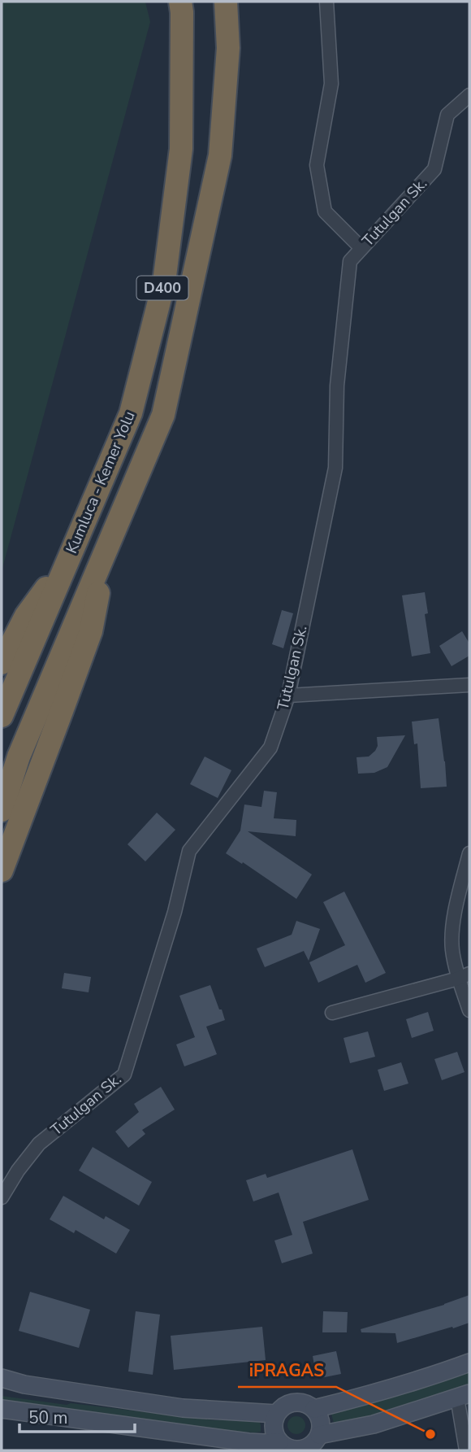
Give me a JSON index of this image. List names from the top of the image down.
{
  "streets": {
    "highway": ["D400", "Kumluca - Kemer Yolu"],
    "street": ["Tutulgan Sk."]
  },
  "places": ["iPRAGAS"],
  "scale_bar": "50 m"
}
